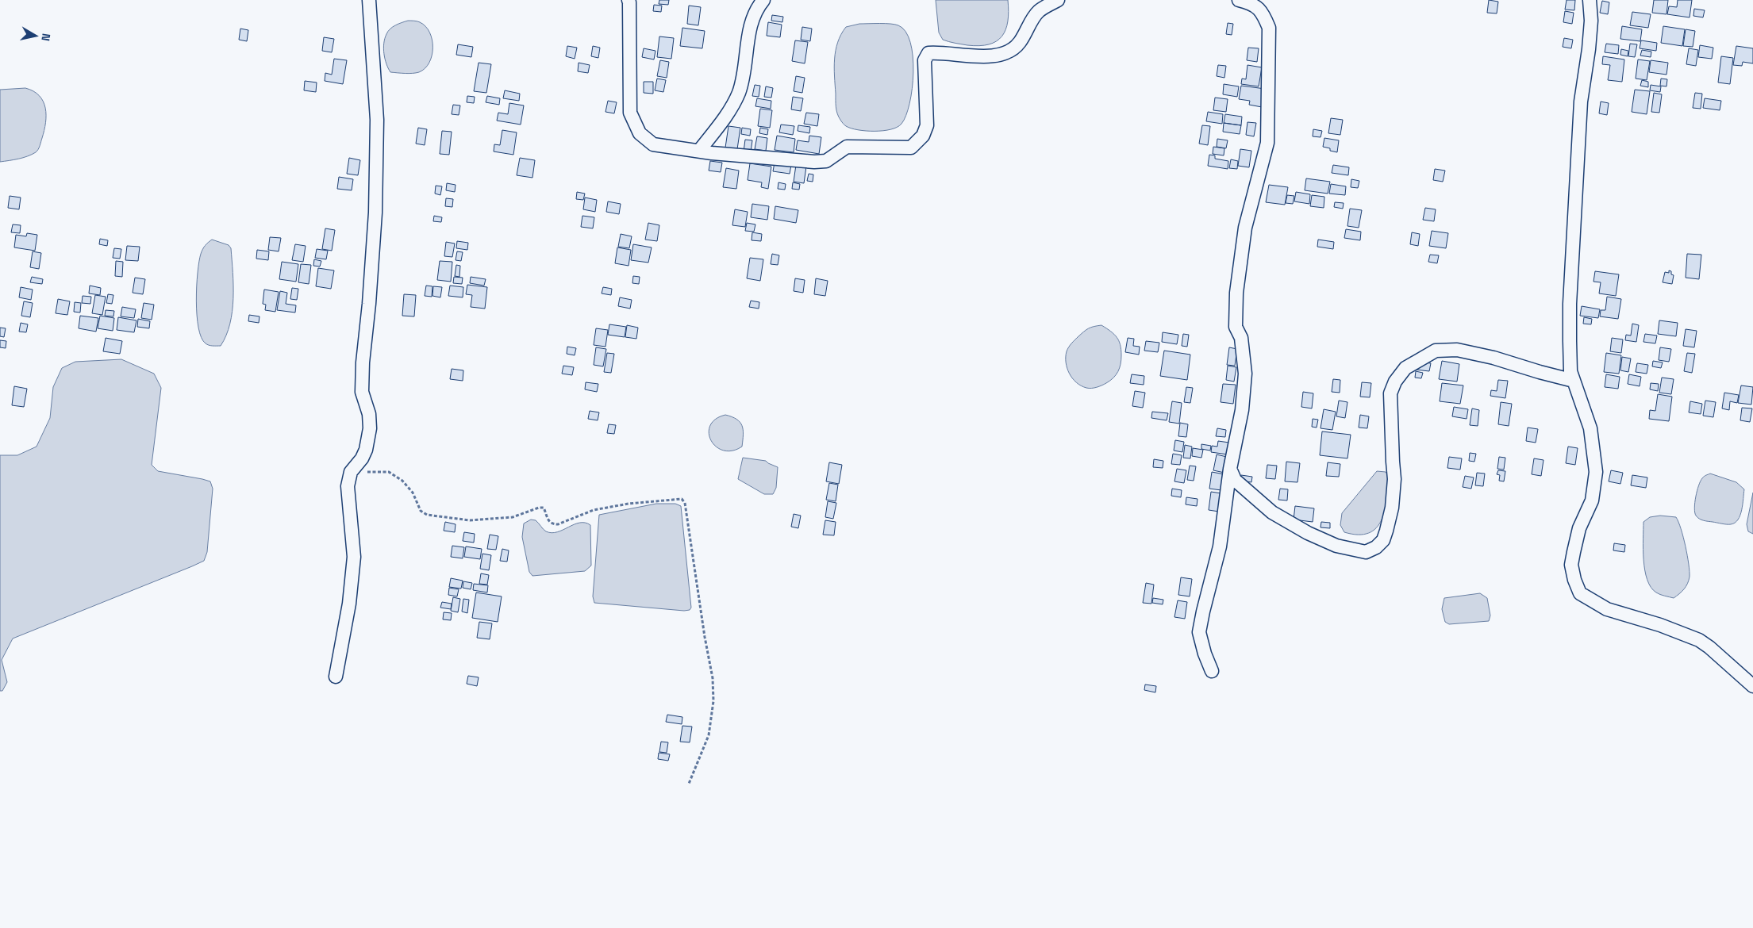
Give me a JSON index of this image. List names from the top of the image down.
{
  "north": "right"
}
